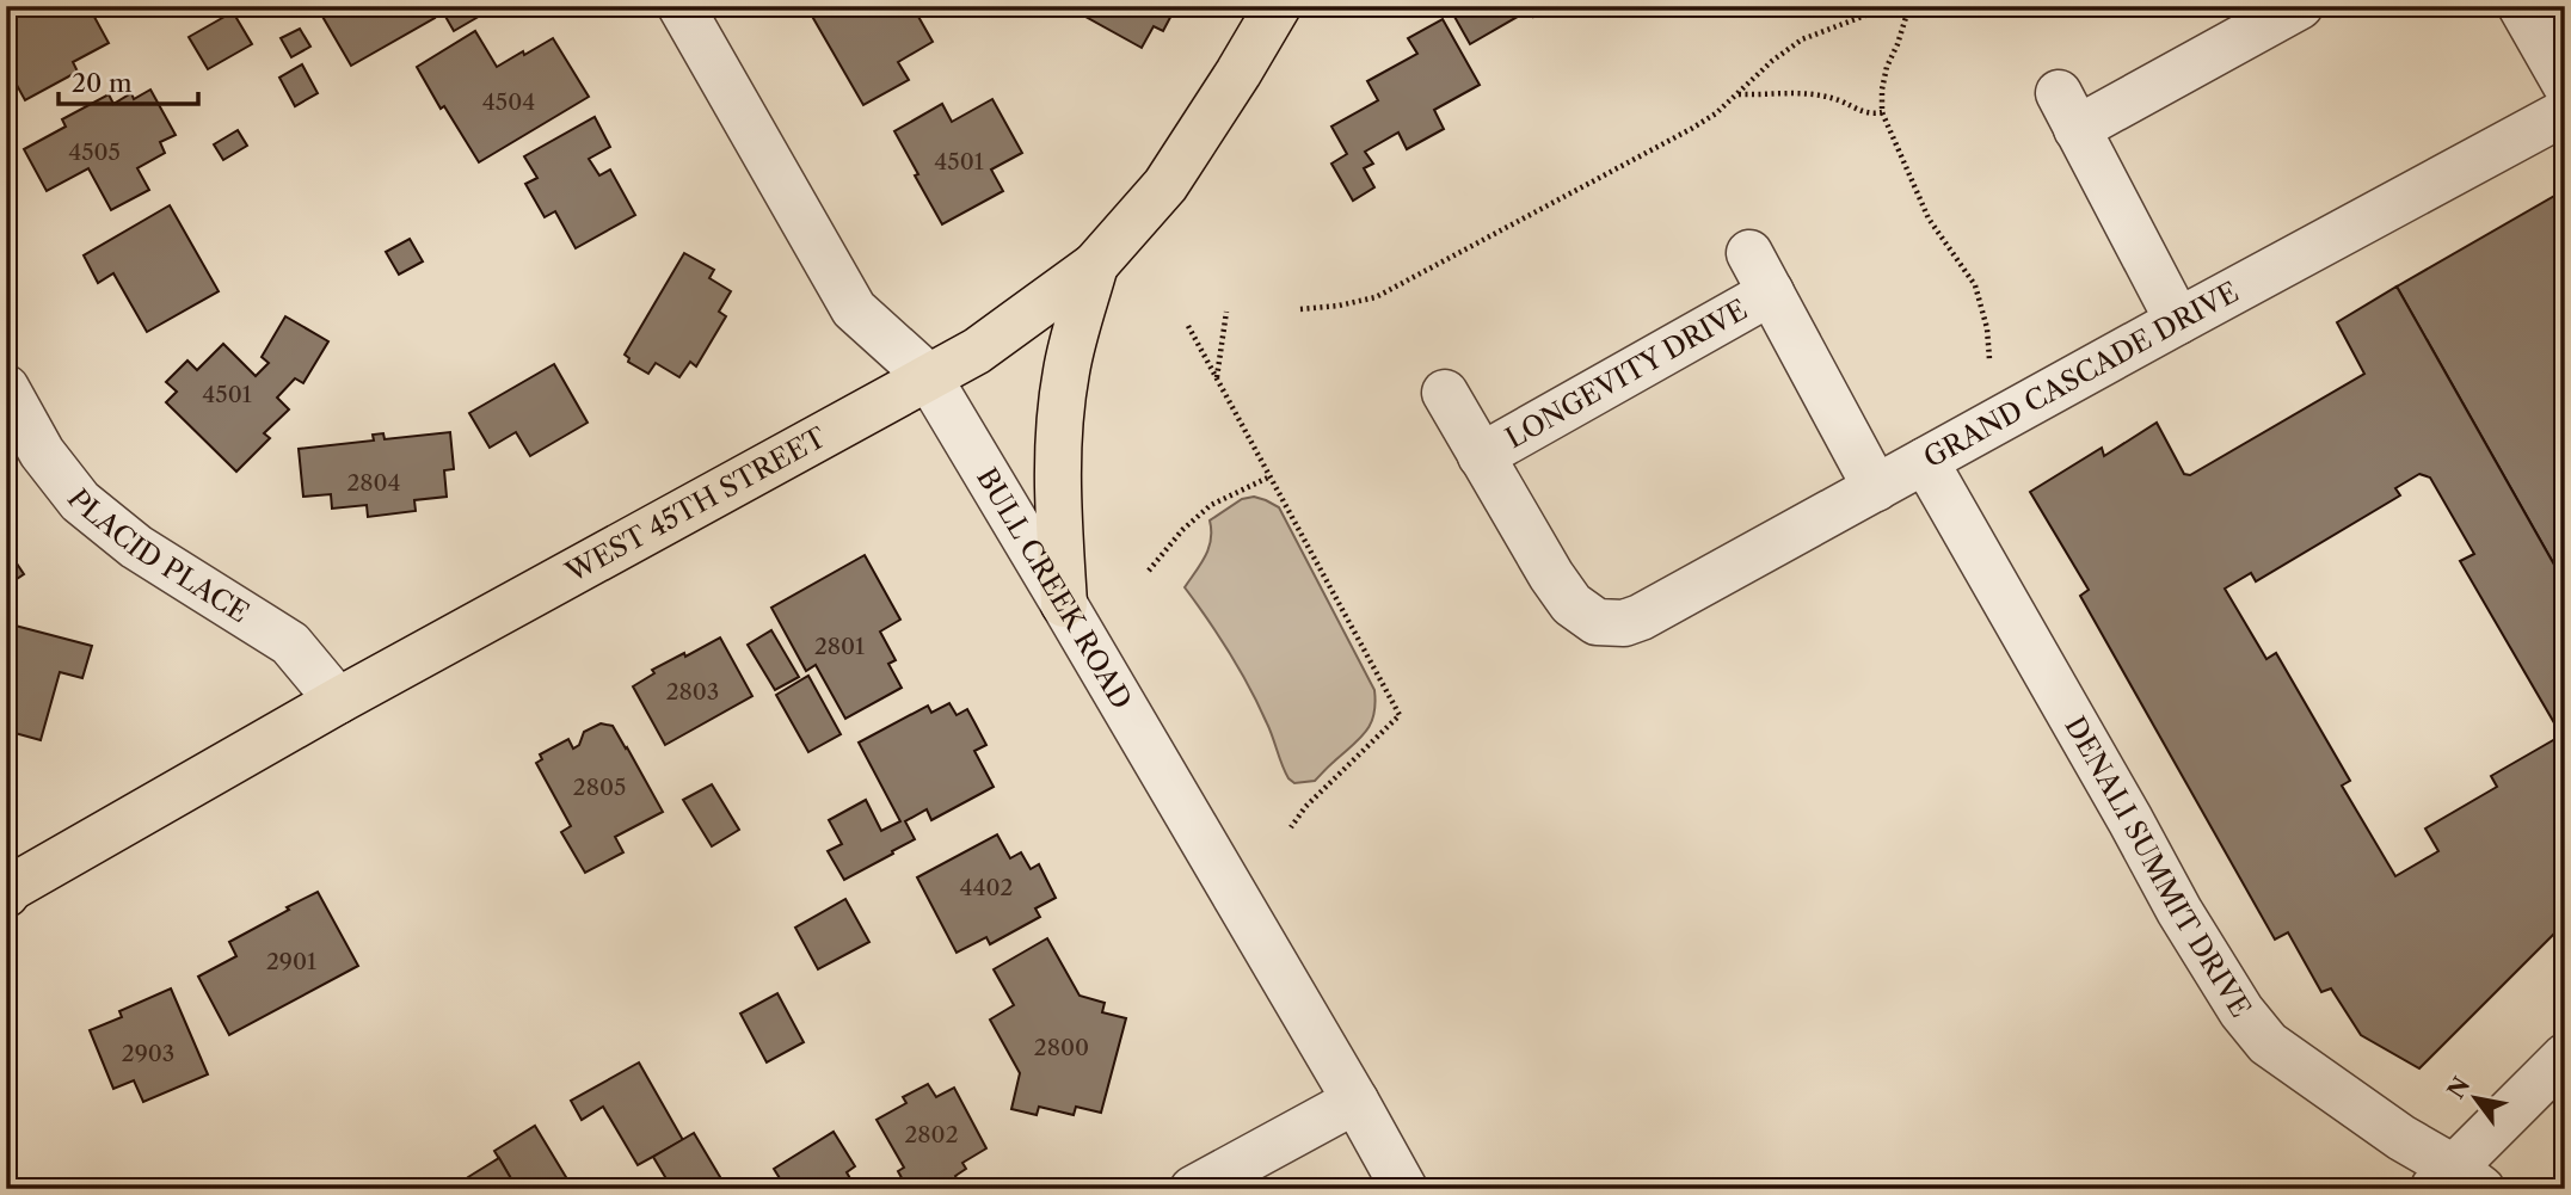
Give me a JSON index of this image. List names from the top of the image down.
{
  "streets": {
    "main road": ["WEST 45TH STREET"],
    "street": [
      "LONGEVITY DRIVE",
      "GRAND CASCADE DRIVE",
      "PLACID PLACE",
      "BULL CREEK ROAD",
      "DENALI SUMMIT DRIVE"
    ]
  },
  "crossings": [
    ["LONGEVITY DRIVE", "GRAND CASCADE DRIVE"],
    ["GRAND CASCADE DRIVE", "DENALI SUMMIT DRIVE"],
    ["WEST 45TH STREET", "PLACID PLACE"],
    ["WEST 45TH STREET", "BULL CREEK ROAD"]
  ],
  "house_numbers": [
    "4504",
    "4505",
    "4501",
    "4501",
    "2804",
    "2801",
    "2803",
    "2805",
    "4402",
    "2901",
    "2800",
    "2903",
    "2802"
  ],
  "scale_bar": "20 m",
  "north": "top left"
}
